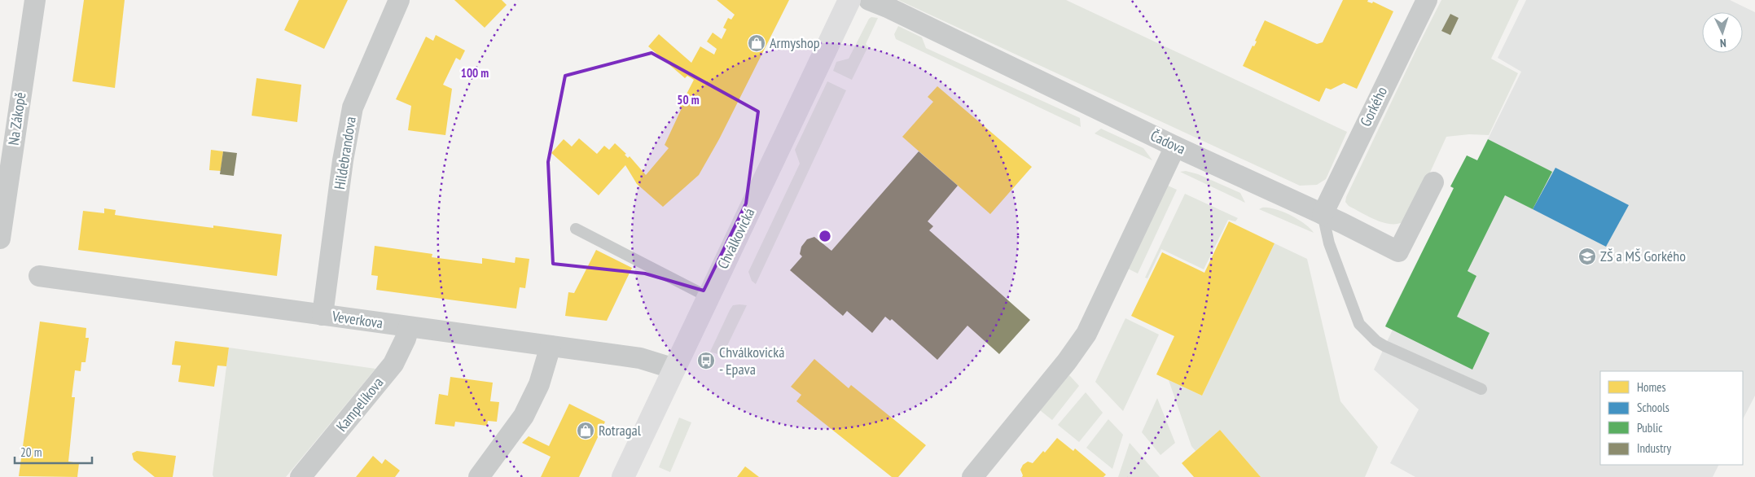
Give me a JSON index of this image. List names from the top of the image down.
{
  "streets": {
    "main road": ["Chválkovická"],
    "street": [
      "Gorkého",
      "Na Zákopě",
      "Čadova",
      "Hildebrandova",
      "Veverkova",
      "Kampelíkova"
    ]
  },
  "crossings": [
    ["Gorkého", "Čadova"],
    ["Hildebrandova", "Veverkova"],
    ["Chválkovická", "Veverkova"],
    ["Veverkova", "Kampelíkova"]
  ],
  "places": {
    "shop": ["Armyshop", "Rotragal"],
    "school or university": ["ZŠ a MŠ Gorkého"],
    "bus stop": ["Chválkovická - Epava"]
  },
  "legend": [
    "Homes",
    "Schools",
    "Public",
    "Industry"
  ],
  "scale_bar": "20 m",
  "north": "bottom",
  "rings": ["100 m", "50 m"]
}
